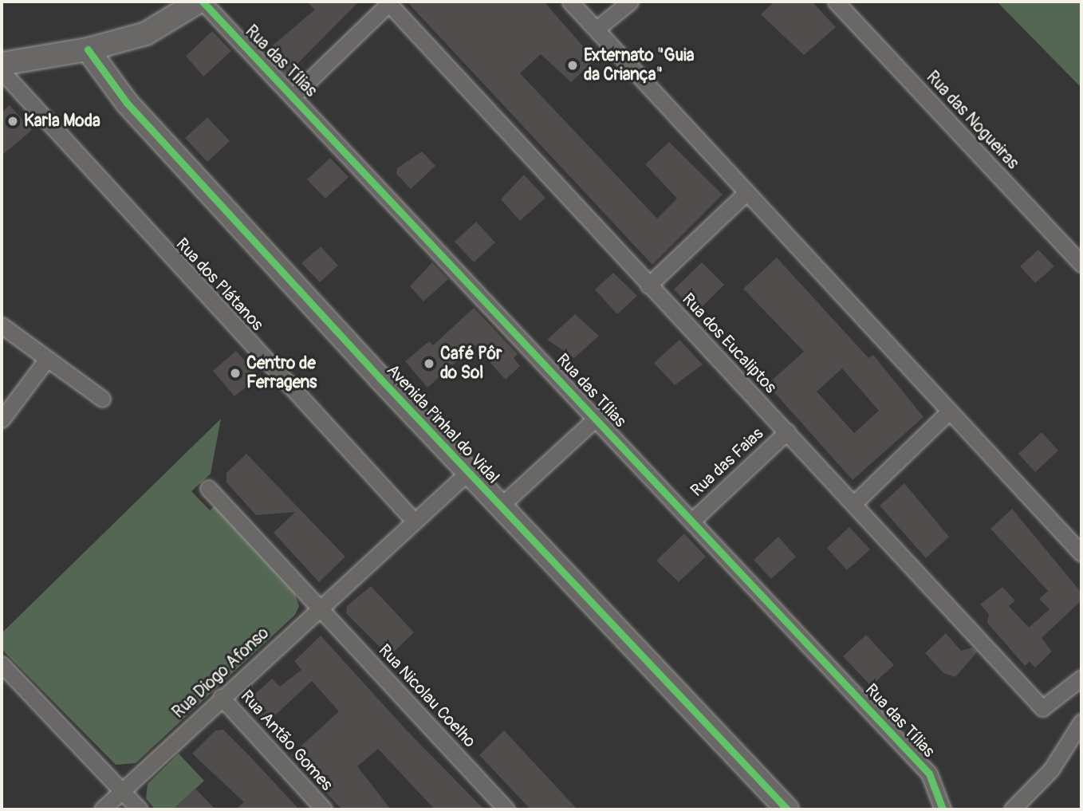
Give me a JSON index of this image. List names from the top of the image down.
{
  "streets": {
    "street": [
      "Rua das Tílias",
      "Rua das Nogueiras",
      "Rua dos Plátanos",
      "Rua dos Eucaliptos",
      "Avenida Pinhal do Vidal",
      "Rua das Faias",
      "Rua Diogo Afonso",
      "Rua Nicolau Coelho",
      "Rua Antão Gomes"
    ]
  },
  "crossings": [
    ["Rua das Tílias", "Rua das Faias"],
    ["Rua dos Plátanos", "Rua Diogo Afonso"],
    ["Rua dos Eucaliptos", "Rua das Faias"],
    ["Avenida Pinhal do Vidal", "Rua Diogo Afonso"],
    ["Rua Diogo Afonso", "Rua Nicolau Coelho"],
    ["Rua Diogo Afonso", "Rua Antão Gomes"]
  ],
  "places": [
    "Externato \"Guia da Criança\"",
    "Karla Moda",
    "Café Pôr do Sol",
    "Centro de Ferragens"
  ]
}
